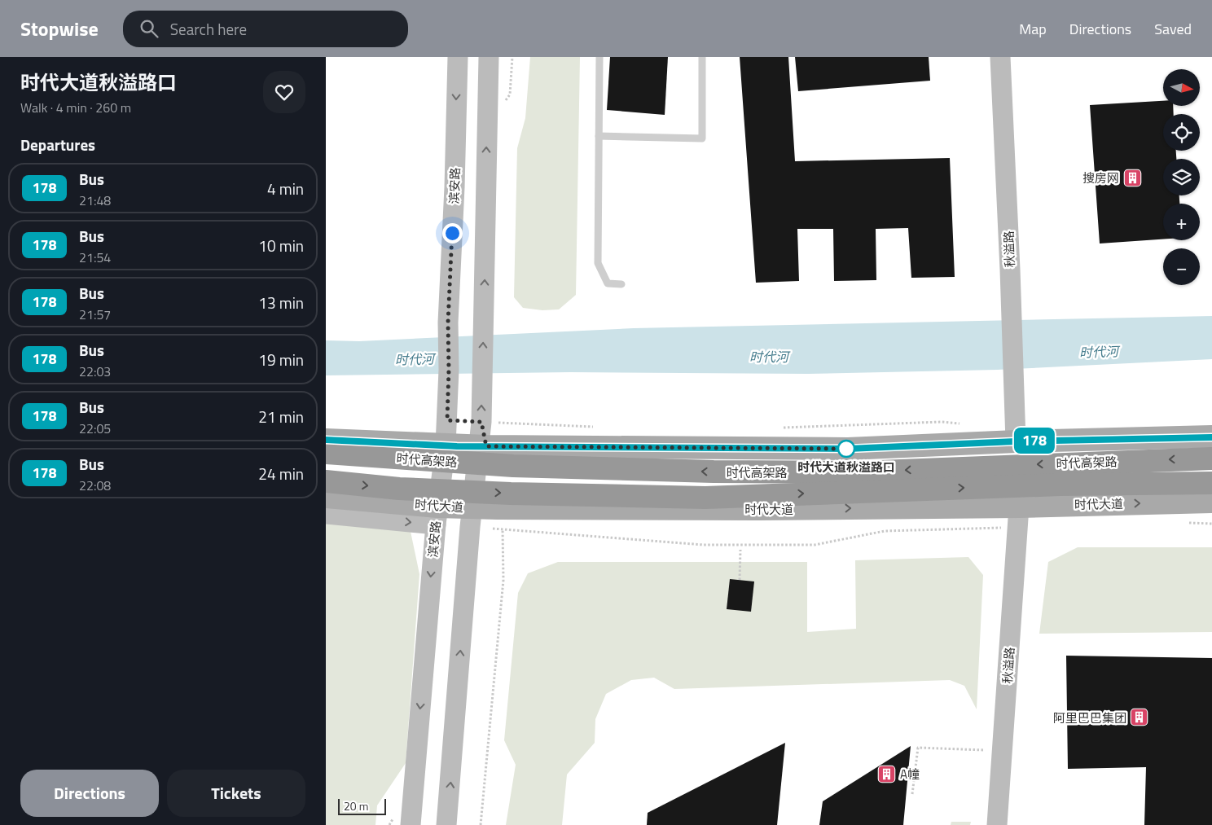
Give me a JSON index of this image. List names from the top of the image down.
{
  "streets": {
    "highway": ["时代高架路"],
    "main road": ["滨安路", "秋溢路", "时代大道"]
  },
  "crossings": [
    ["滨安路", "时代大道"],
    ["秋溢路", "时代大道"]
  ],
  "water": ["时代河"],
  "places": {
    "building": ["搜房网", "阿里巴巴集团", "A幢"],
    "other": ["时代大道秋溢路口"]
  },
  "lines": ["bus line 178"],
  "scale_bar": "20 m",
  "north": "right",
  "page": {
    "header": "Stopwise",
    "search": "Search here",
    "nav": ["Map", "Directions", "Saved"],
    "heading": [
      ["时代大道秋溢路口", "Walk · 4 min · 260 m"],
      "Departures"
    ],
    "on_map": "178",
    "map_buttons": ["+", "−"],
    "list": [
      {
        "mark": "178",
        "name": "Bus",
        "note": "21:48",
        "value": "4 min"
      },
      {
        "mark": "178",
        "name": "Bus",
        "note": "21:54",
        "value": "10 min"
      },
      {
        "mark": "178",
        "name": "Bus",
        "note": "21:57",
        "value": "13 min"
      },
      {
        "mark": "178",
        "name": "Bus",
        "note": "22:03",
        "value": "19 min"
      },
      {
        "mark": "178",
        "name": "Bus",
        "note": "22:05",
        "value": "21 min"
      },
      {
        "mark": "178",
        "name": "Bus",
        "note": "22:08",
        "value": "24 min"
      }
    ],
    "buttons": ["Directions", "Tickets"],
    "scale": "20 m"
  }
}
